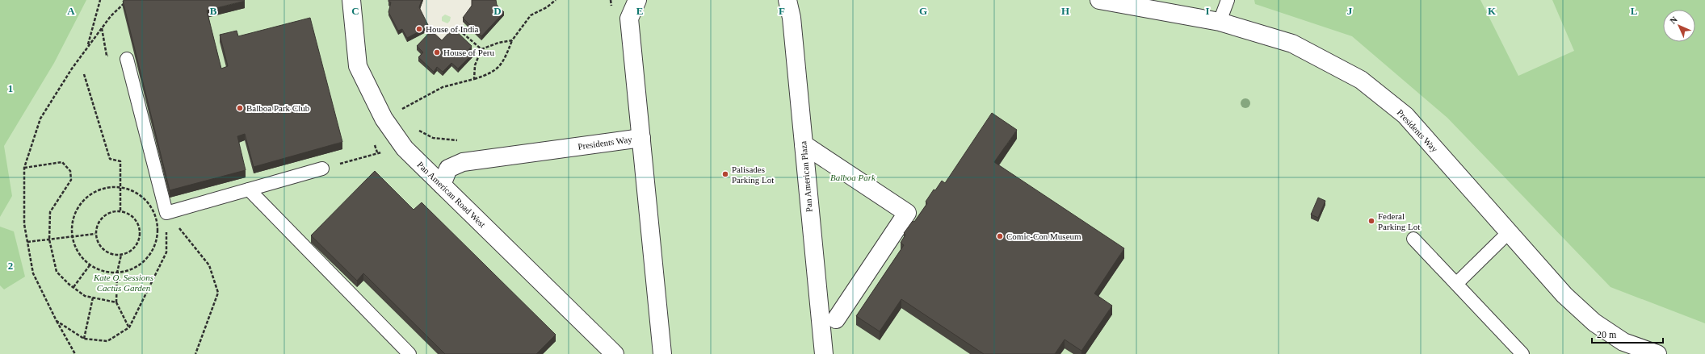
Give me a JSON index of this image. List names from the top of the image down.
{
  "streets": {
    "street": ["Presidents Way", "Pan American Plaza", "Pan American Road West"]
  },
  "crossings": [
    ["Presidents Way", "Pan American Road West"]
  ],
  "parks": ["Balboa Park", "Kate O. Sessions Cactus Garden"],
  "places": [
    "House of India",
    "House of Peru",
    "Balboa Park Club",
    "Palisades Parking Lot",
    "Federal Parking Lot",
    "Comic-Con Museum"
  ],
  "scale_bar": "20 m",
  "north": "top left",
  "grid": {
    "columns": [
      "A",
      "B",
      "C",
      "D",
      "E",
      "F",
      "G",
      "H",
      "I",
      "J",
      "K",
      "L"
    ],
    "rows": ["1", "2"]
  }
}
